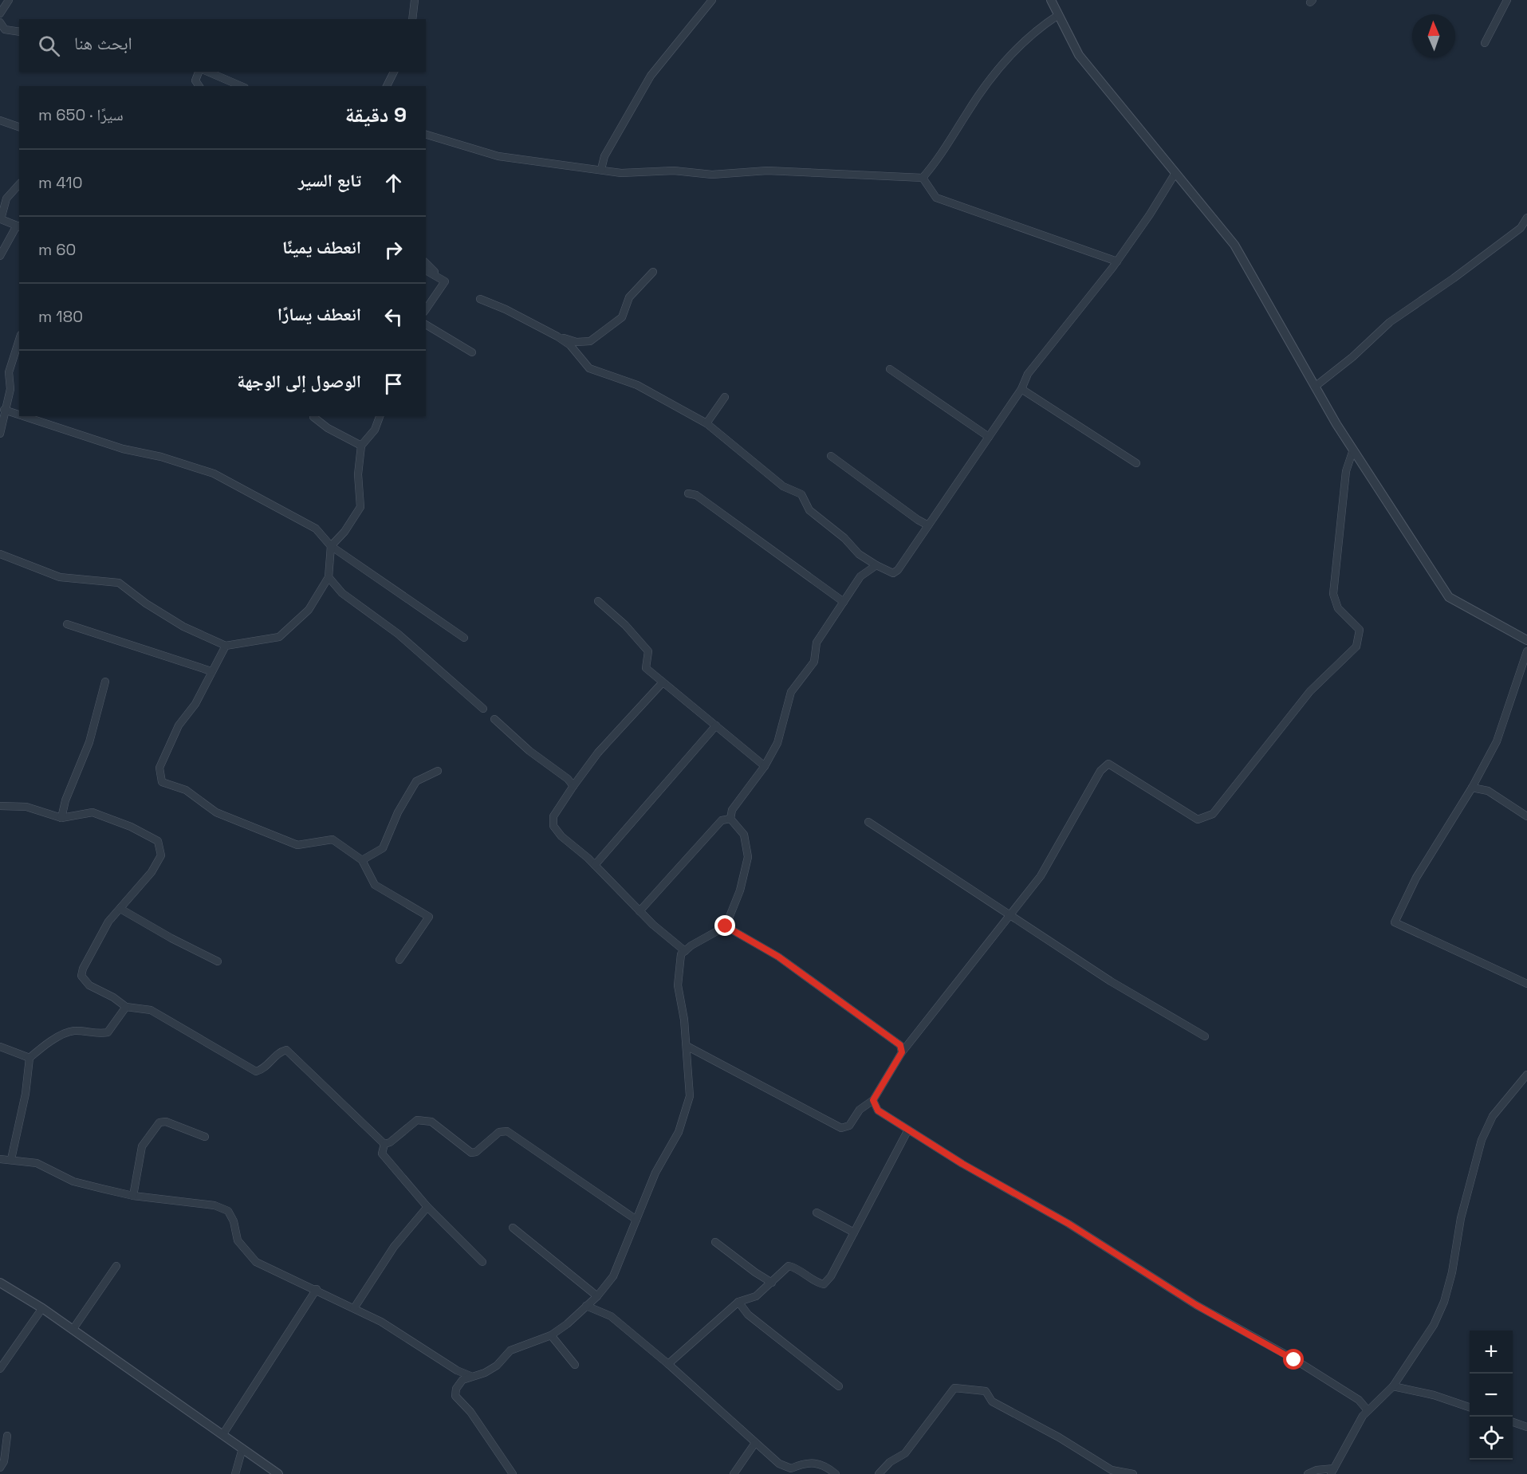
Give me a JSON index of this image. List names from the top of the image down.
{
  "north": "top",
  "page": {
    "search": "ابحث هنا",
    "heading": ["9 دقيقة", "سيرًا · 650 m"],
    "list": [
      ["تابع السير", "410 m"],
      ["انعطف يمينًا", "60 m"],
      ["انعطف يسارًا", "180 m"],
      "الوصول إلى الوجهة"
    ],
    "map_buttons": ["+", "−"]
  }
}
